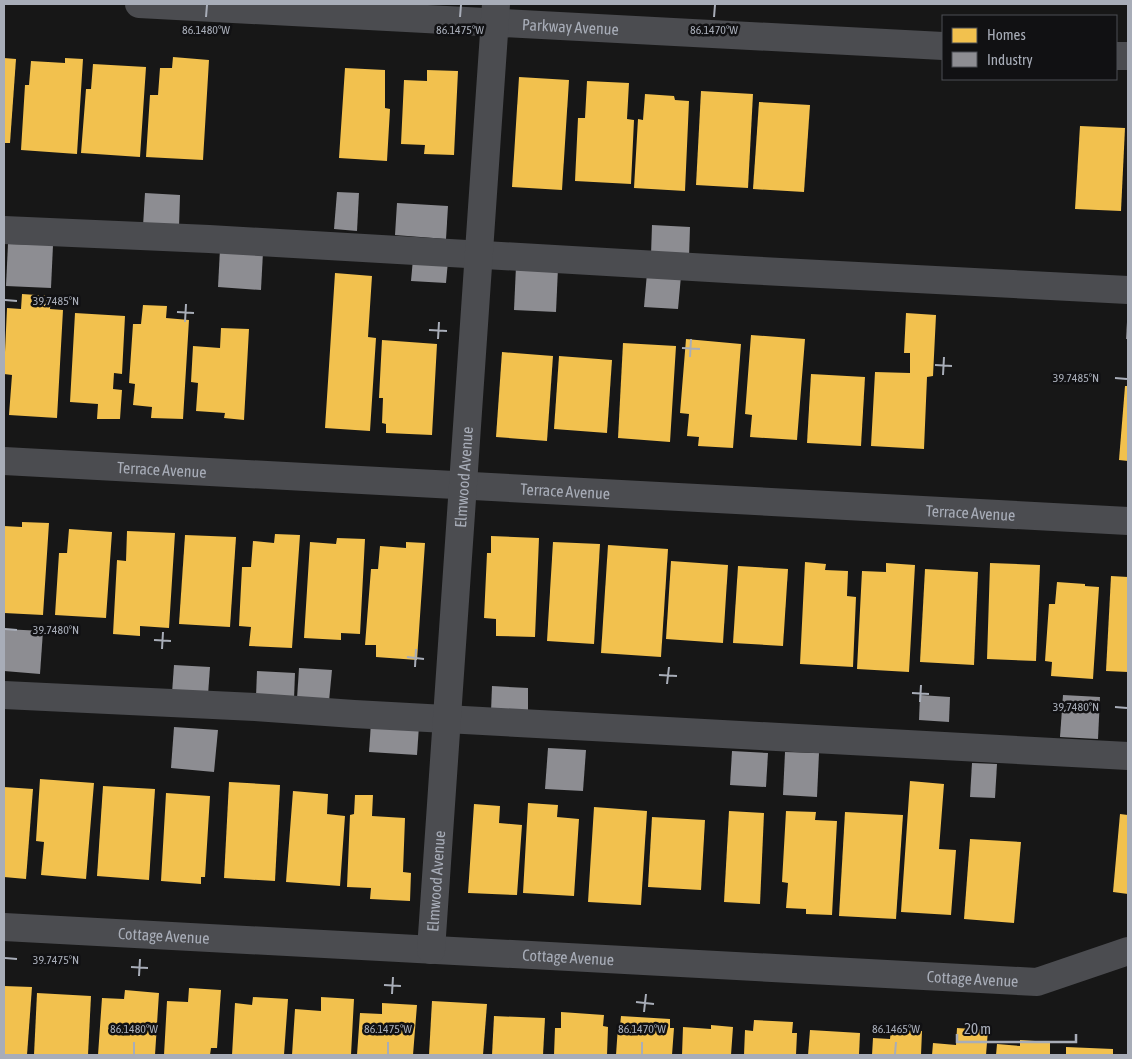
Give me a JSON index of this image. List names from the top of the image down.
{
  "streets": {
    "street": [
      "Parkway Avenue",
      "Terrace Avenue",
      "Elmwood Avenue",
      "Cottage Avenue"
    ]
  },
  "crossings": [
    ["Parkway Avenue", "Elmwood Avenue"],
    ["Terrace Avenue", "Elmwood Avenue"],
    ["Elmwood Avenue", "Cottage Avenue"]
  ],
  "legend": ["Homes", "Industry"],
  "scale_bar": "20 m",
  "coordinates": [
    "86.1480°W",
    "86.1475°W",
    "86.1470°W",
    "39.7485°N",
    "39.7480°N",
    "39.7475°N",
    "86.1465°W"
  ]
}
